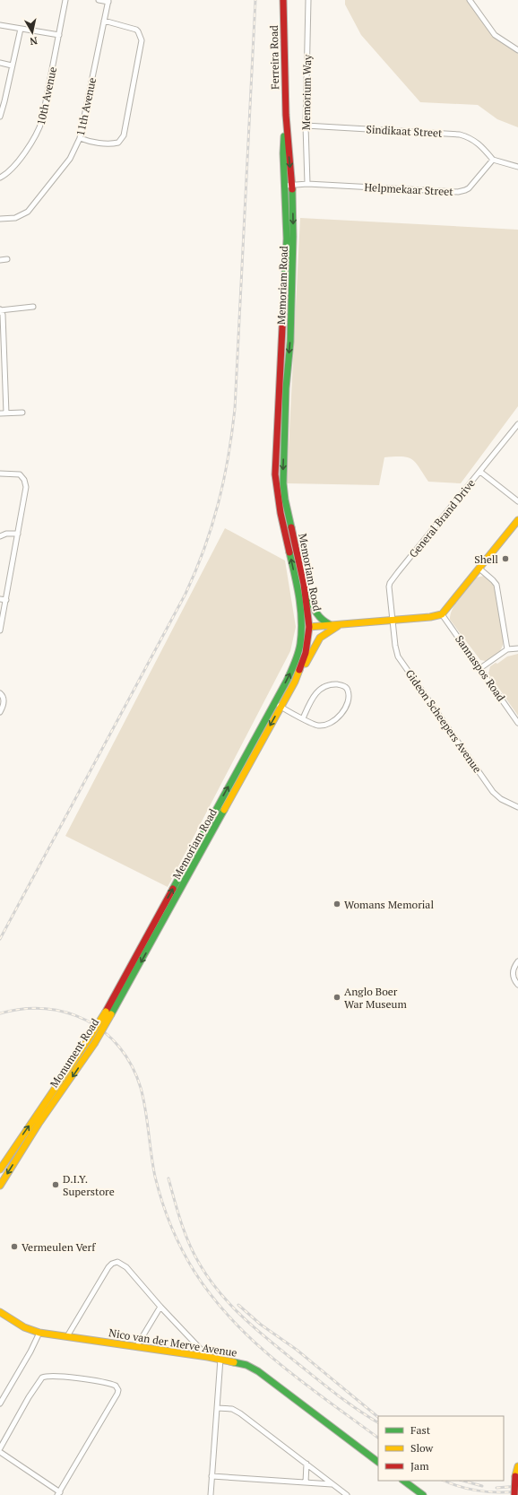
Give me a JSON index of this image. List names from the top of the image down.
{
  "streets": {
    "main road": [
      "Ferreira Road",
      "Memoriam Road",
      "Monument Road",
      "Nico van der Merve Avenue"
    ],
    "street": [
      "Memorium Way",
      "10th Avenue",
      "11th Avenue",
      "Sindikaat Street",
      "Helpmekaar Street",
      "General Brand Drive",
      "Sannaspos Road",
      "Gideon Scheepers Avenue"
    ]
  },
  "crossings": [
    ["Ferreira Road", "Helpmekaar Street"],
    ["Ferreira Road", "Memoriam Road"],
    ["Memorium Way", "Sindikaat Street"],
    ["Memorium Way", "Helpmekaar Street"],
    ["Sindikaat Street", "Helpmekaar Street"],
    ["Helpmekaar Street", "Memoriam Road"],
    ["Memoriam Road", "Monument Road"],
    ["General Brand Drive", "Gideon Scheepers Avenue"]
  ],
  "places": [
    "Shell",
    "Womans Memorial",
    "Anglo Boer War Museum",
    "D.I.Y. Superstore",
    "Vermeulen Verf"
  ],
  "legend": ["Fast", "Slow", "Jam"],
  "north": "bottom"
}
